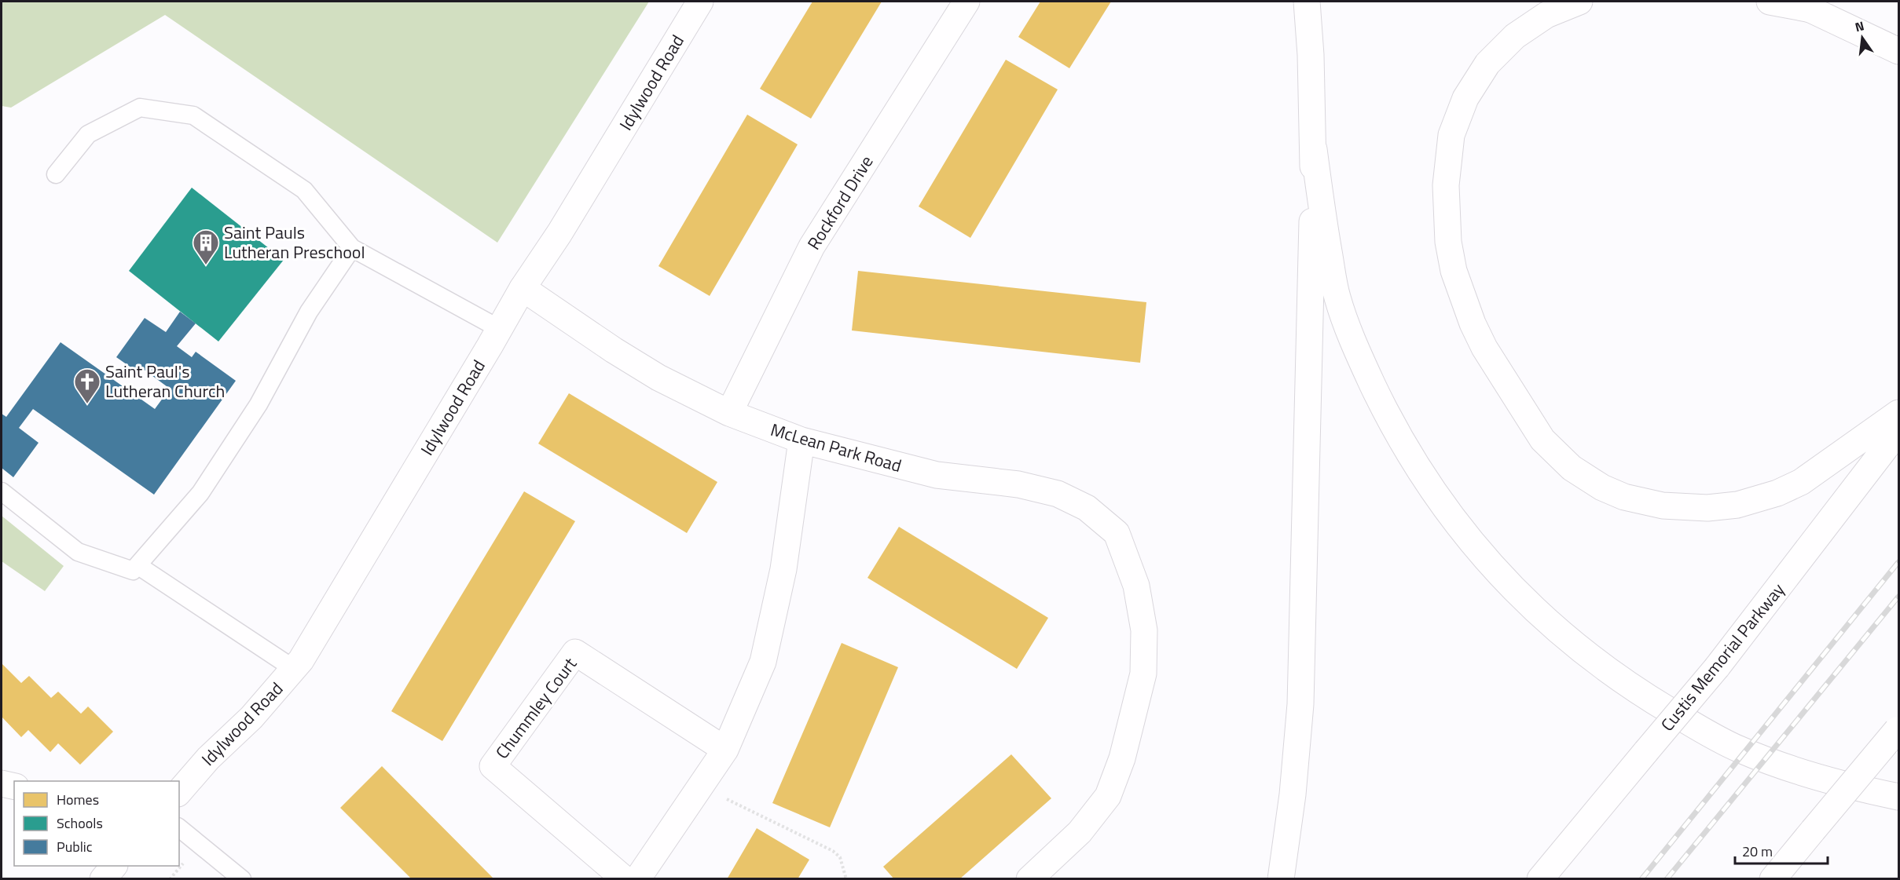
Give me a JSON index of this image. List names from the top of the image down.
{
  "streets": {
    "main road": [
      "Idylwood Road",
      "Rockford Drive",
      "McLean Park Road",
      "Custis Memorial Parkway",
      "Chummley Court"
    ]
  },
  "crossings": [
    ["Idylwood Road", "McLean Park Road"],
    ["Rockford Drive", "McLean Park Road"]
  ],
  "places": {
    "building": ["Saint Pauls Lutheran Preschool"],
    "church": ["Saint Paul's Lutheran Church"]
  },
  "legend": ["Homes", "Schools", "Public"],
  "scale_bar": "20 m",
  "north": "top"
}
